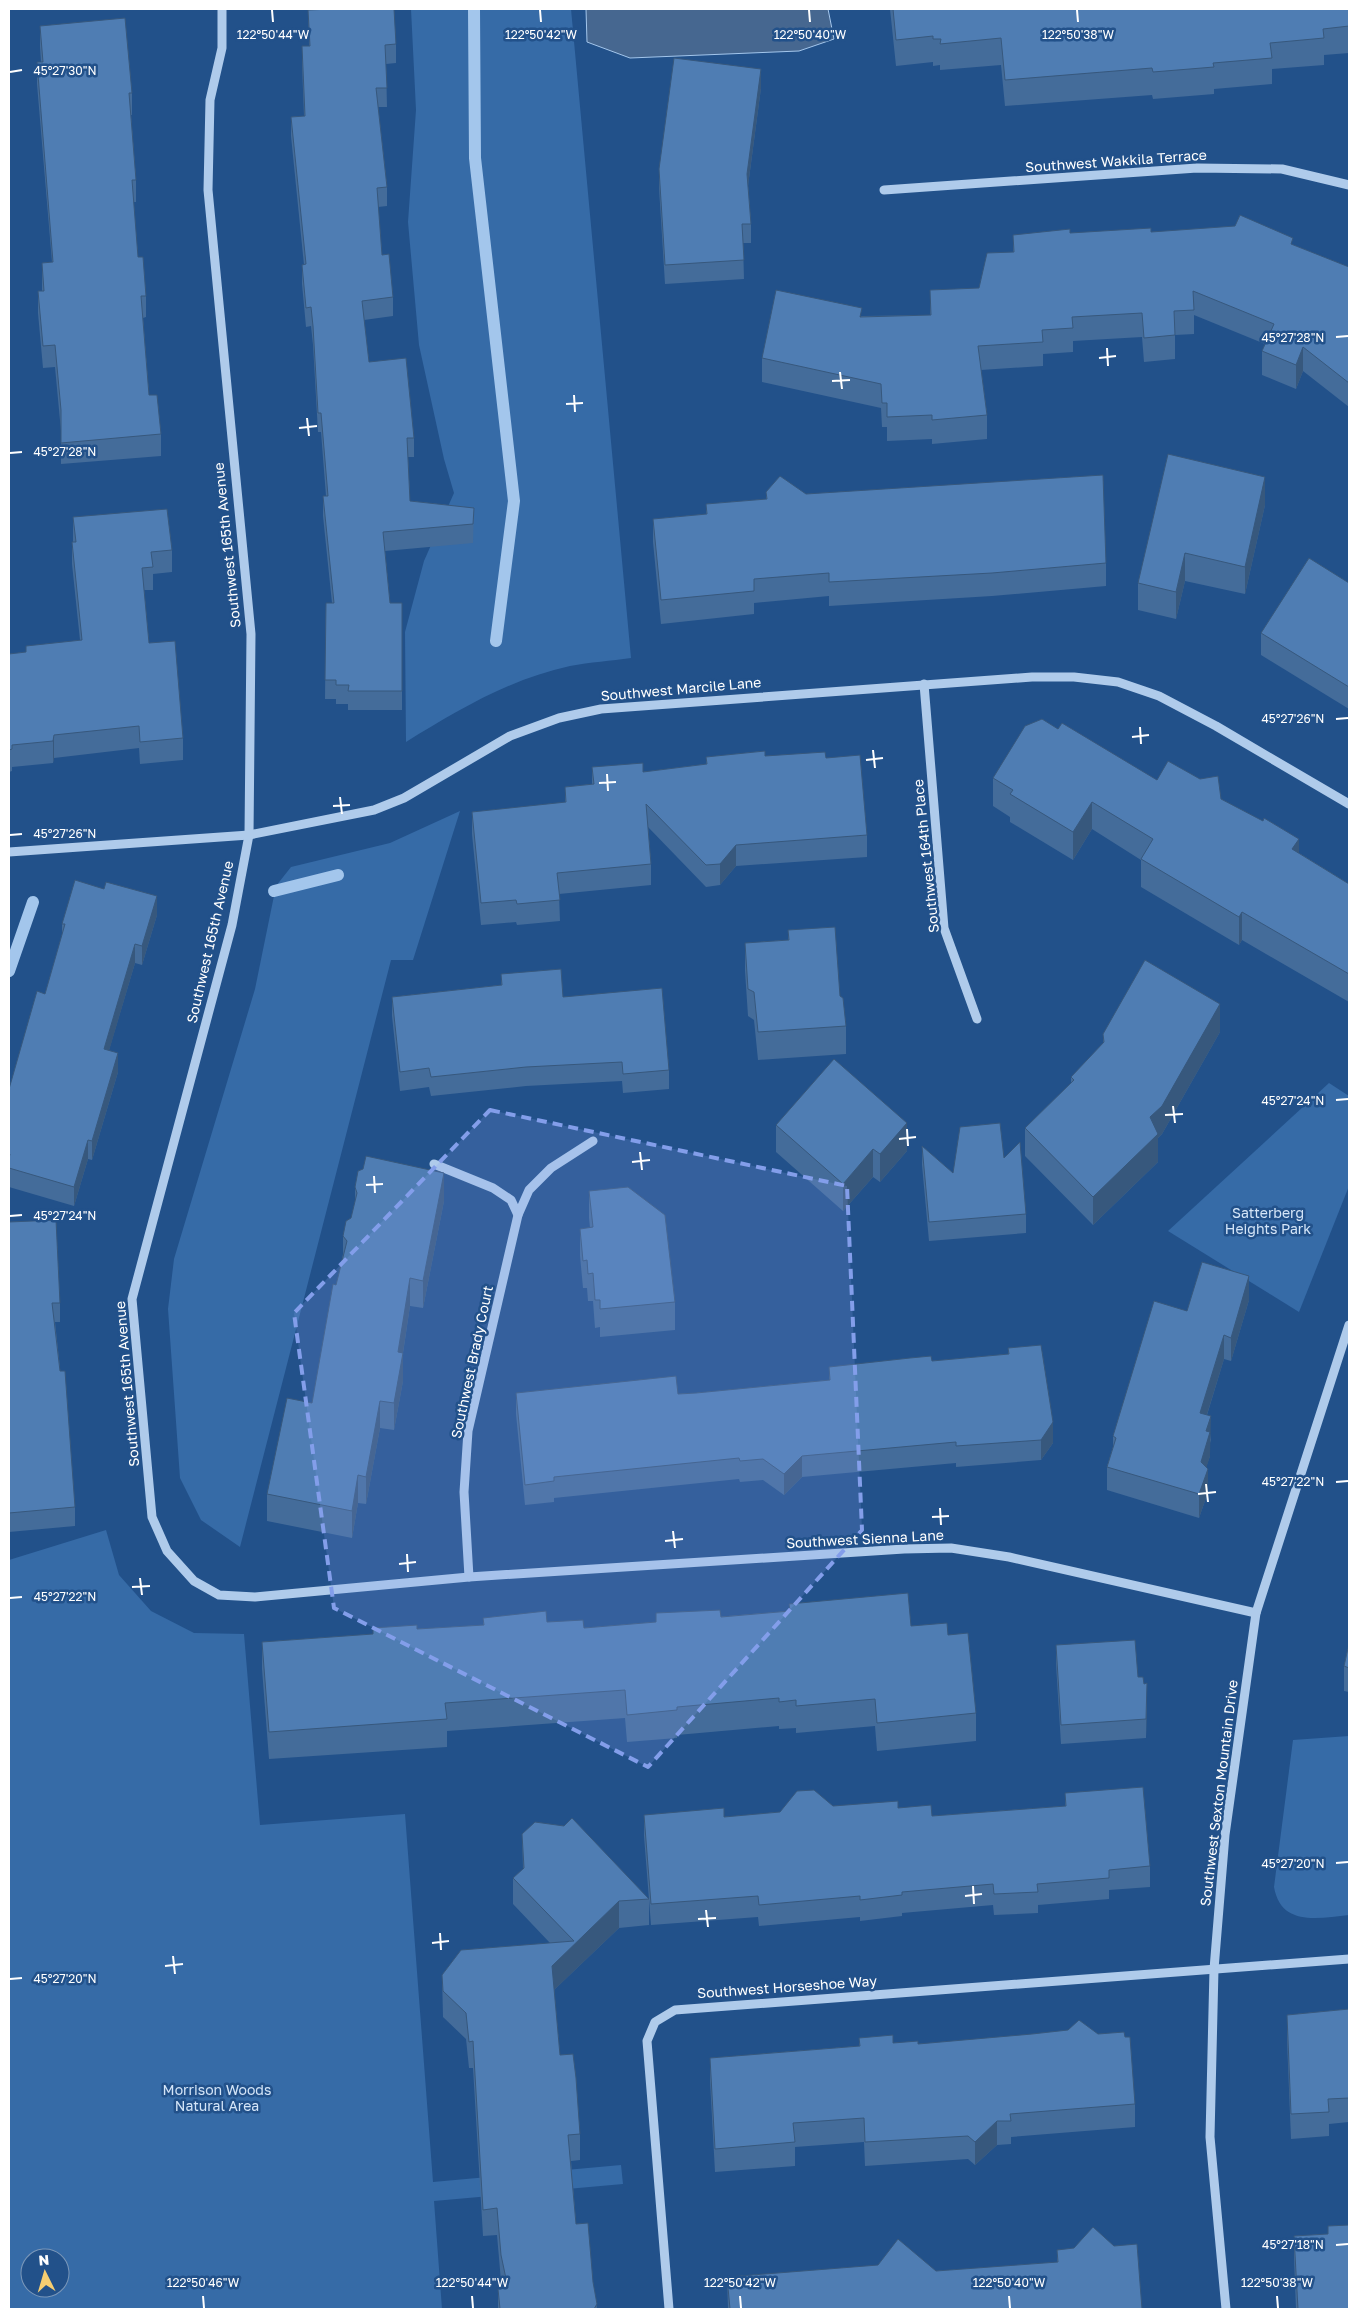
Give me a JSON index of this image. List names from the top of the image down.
{
  "streets": {
    "street": [
      "Southwest Wakkila Terrace",
      "Southwest 165th Avenue",
      "Southwest Marcile Lane",
      "Southwest 164th Place",
      "Southwest Brady Court",
      "Southwest Sienna Lane",
      "Southwest Sexton Mountain Drive",
      "Southwest Horseshoe Way"
    ]
  },
  "crossings": [
    ["Southwest 165th Avenue", "Southwest Marcile Lane"],
    ["Southwest 165th Avenue", "Southwest Brady Court"],
    ["Southwest 165th Avenue", "Southwest Sienna Lane"],
    ["Southwest Marcile Lane", "Southwest 164th Place"],
    ["Southwest Brady Court", "Southwest Sienna Lane"],
    ["Southwest Sienna Lane", "Southwest Sexton Mountain Drive"],
    ["Southwest Sexton Mountain Drive", "Southwest Horseshoe Way"]
  ],
  "parks": ["Satterberg Heights Park", "Morrison Woods Natural Area"],
  "north": "top",
  "coordinates": [
    "122°50'44\"W",
    "122°50'42\"W",
    "122°50'40\"W",
    "122°50'38\"W",
    "45°27'30\"N",
    "45°27'28\"N",
    "45°27'26\"N",
    "45°27'24\"N",
    "45°27'22\"N",
    "45°27'20\"N",
    "45°27'18\"N",
    "122°50'46\"W"
  ]
}
